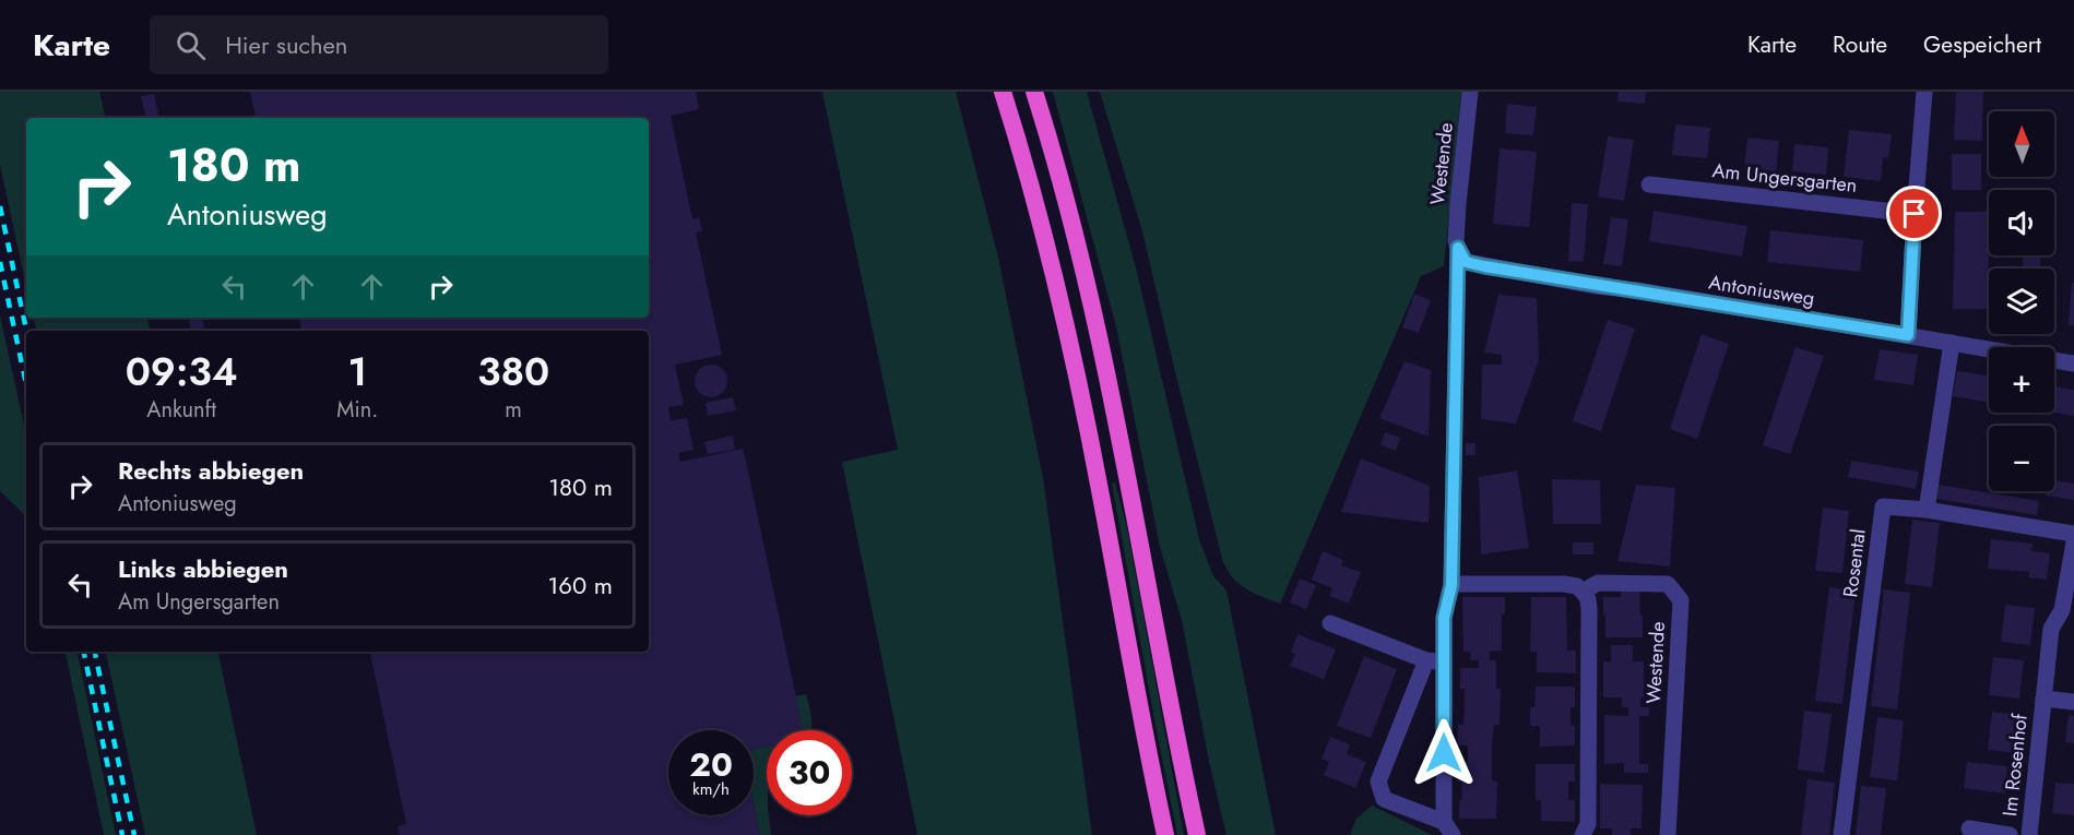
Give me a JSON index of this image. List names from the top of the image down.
{
  "streets": {
    "street": [
      "Westende",
      "Am Ungersgarten",
      "Antoniusweg",
      "Rosental",
      "Im Rosenhof"
    ]
  },
  "crossings": [
    ["Westende", "Antoniusweg"]
  ],
  "north": "top",
  "page": {
    "header": "Karte",
    "search": "Hier suchen",
    "nav": ["Karte", "Route", "Gespeichert"],
    "map_buttons": ["+", "−"],
    "turn": ["180 m", "Antoniusweg"],
    "eta": [
      "09:34",
      "Ankunft",
      "1",
      "Min.",
      "380",
      "m"
    ],
    "list": [
      {
        "name": "Rechts abbiegen",
        "note": "Antoniusweg",
        "value": "180 m"
      },
      {
        "name": "Links abbiegen",
        "note": "Am Ungersgarten",
        "value": "160 m"
      }
    ],
    "speed": "20 km/h",
    "limit": "30"
  }
}
